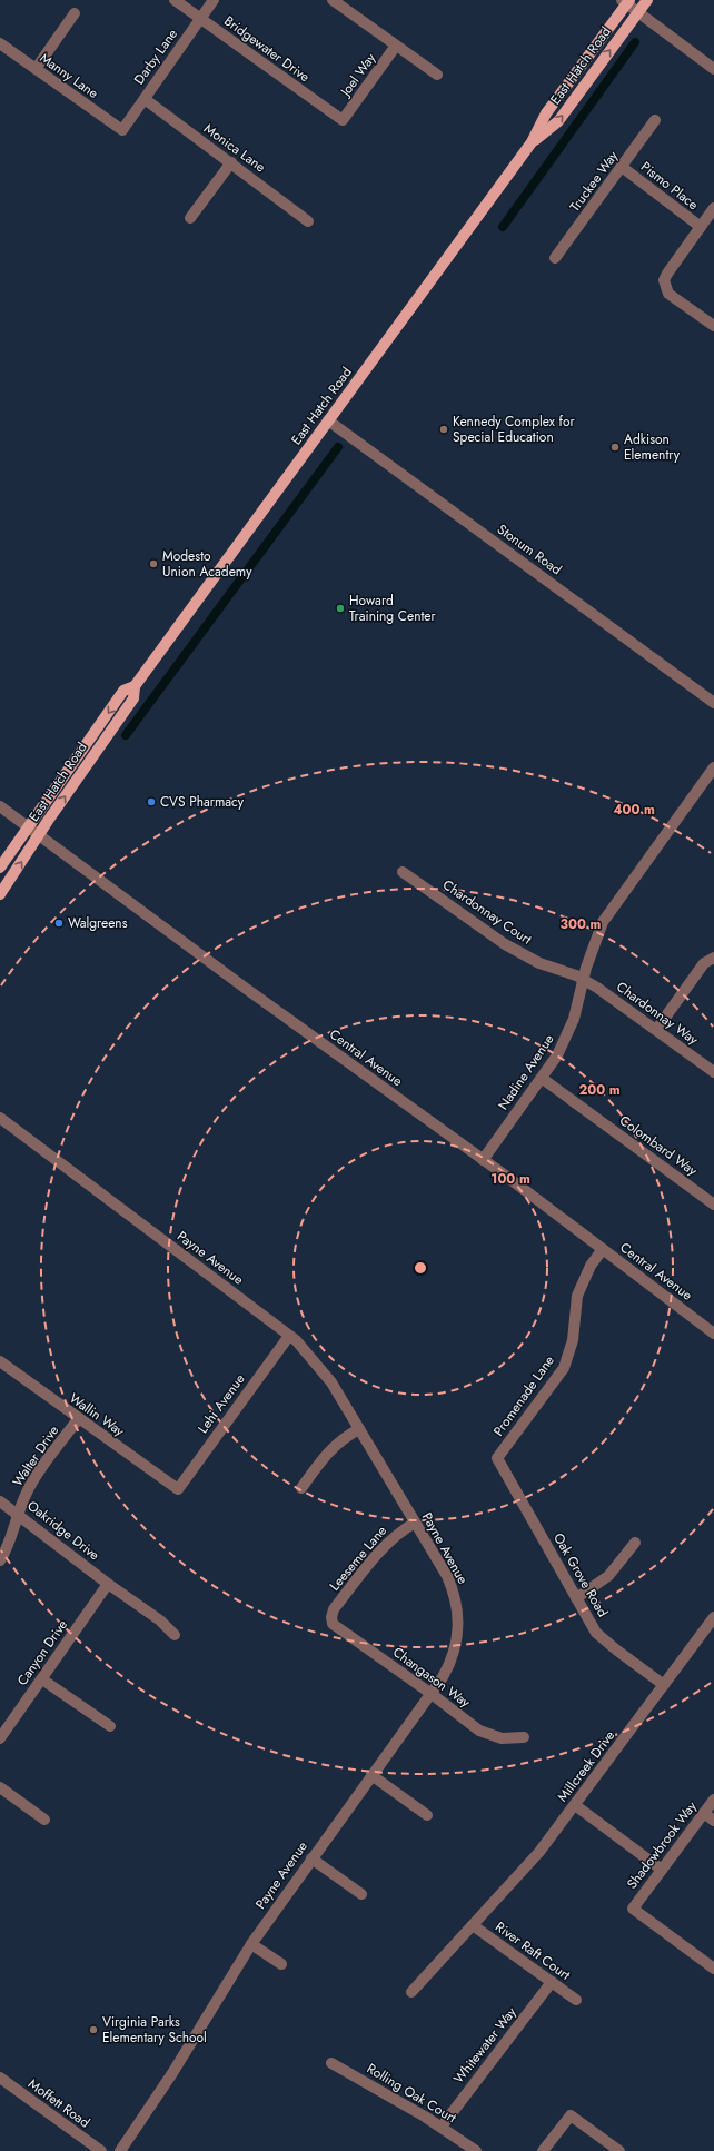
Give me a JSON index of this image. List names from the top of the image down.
{
  "streets": {
    "main road": ["East Hatch Road"],
    "street": [
      "Bridgewater Drive",
      "Darby Lane",
      "Joel Way",
      "Manny Lane",
      "Monica Lane",
      "Truckee Way",
      "Pismo Place",
      "Stonum Road",
      "Chardonnay Court",
      "Chardonnay Way",
      "Central Avenue",
      "Nadine Avenue",
      "Colombard Way",
      "Payne Avenue",
      "Promenade Lane",
      "Lehi Avenue",
      "Wallin Way",
      "Walter Drive",
      "Oakridge Drive",
      "Leeseme Lane",
      "Oak Grove Road",
      "Canyon Drive",
      "Changason Way",
      "Millcreek Drive",
      "Shadowbrook Way",
      "River Raft Court",
      "Whitewater Way",
      "Rolling Oak Court",
      "Moffett Road"
    ]
  },
  "crossings": [
    ["Bridgewater Drive", "Darby Lane"],
    ["Bridgewater Drive", "Joel Way"],
    ["Darby Lane", "Manny Lane"],
    ["Darby Lane", "Monica Lane"],
    ["East Hatch Road", "Stonum Road"],
    ["East Hatch Road", "Central Avenue"],
    ["Truckee Way", "Pismo Place"],
    ["Chardonnay Court", "Chardonnay Way"],
    ["Chardonnay Court", "Nadine Avenue"],
    ["Chardonnay Way", "Nadine Avenue"],
    ["Central Avenue", "Nadine Avenue"],
    ["Central Avenue", "Promenade Lane"],
    ["Nadine Avenue", "Colombard Way"],
    ["Payne Avenue", "Lehi Avenue"],
    ["Payne Avenue", "Leeseme Lane"],
    ["Payne Avenue", "Changason Way"],
    ["Promenade Lane", "Oak Grove Road"],
    ["Lehi Avenue", "Wallin Way"],
    ["Wallin Way", "Walter Drive"],
    ["Walter Drive", "Oakridge Drive"],
    ["Oakridge Drive", "Canyon Drive"],
    ["Leeseme Lane", "Changason Way"],
    ["Oak Grove Road", "Millcreek Drive"],
    ["Millcreek Drive", "River Raft Court"],
    ["River Raft Court", "Whitewater Way"],
    ["Whitewater Way", "Rolling Oak Court"]
  ],
  "places": [
    "Kennedy Complex for Special Education",
    "Adkison Elementry",
    "Modesto Union Academy",
    "Howard Training Center",
    "CVS Pharmacy",
    "Walgreens",
    "Virginia Parks Elementary School"
  ],
  "rings": [
    "400 m",
    "300 m",
    "200 m",
    "100 m"
  ]
}
